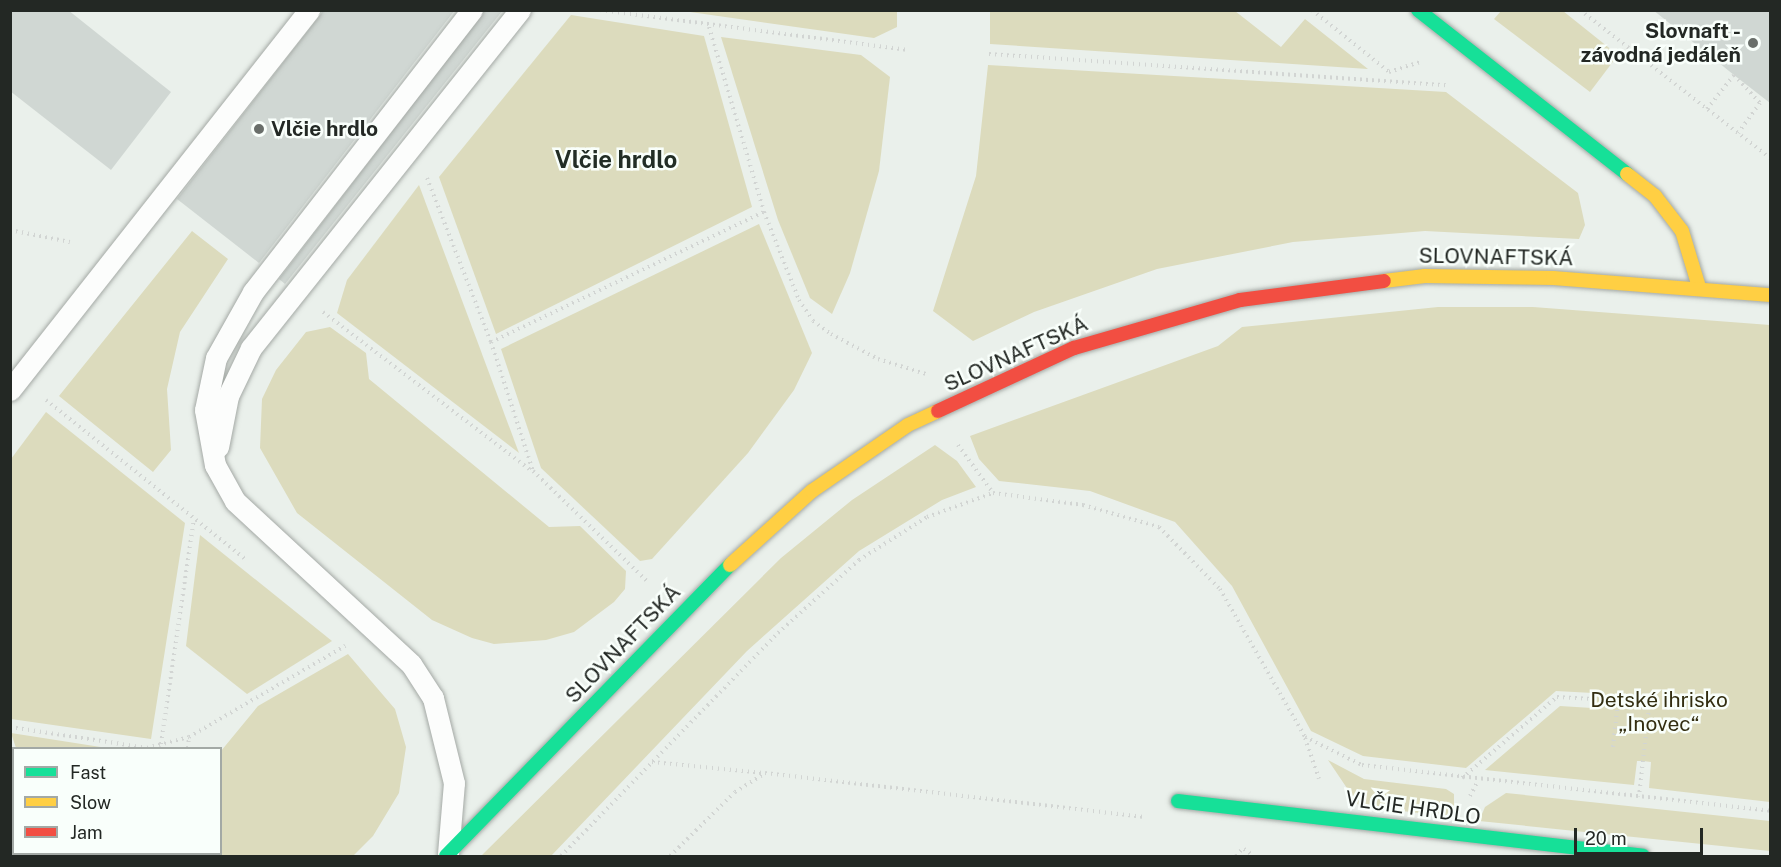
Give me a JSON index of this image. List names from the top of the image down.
{
  "streets": {
    "main road": ["SLOVNAFTSKÁ", "VLČIE HRDLO"]
  },
  "districts": ["Vlčie hrdlo"],
  "parks": ["Detské ihrisko „Inovec“"],
  "places": ["Slovnaft - závodná jedáleň", "Vlčie hrdlo"],
  "legend": ["Fast", "Slow", "Jam"],
  "scale_bar": "20 m"
}
